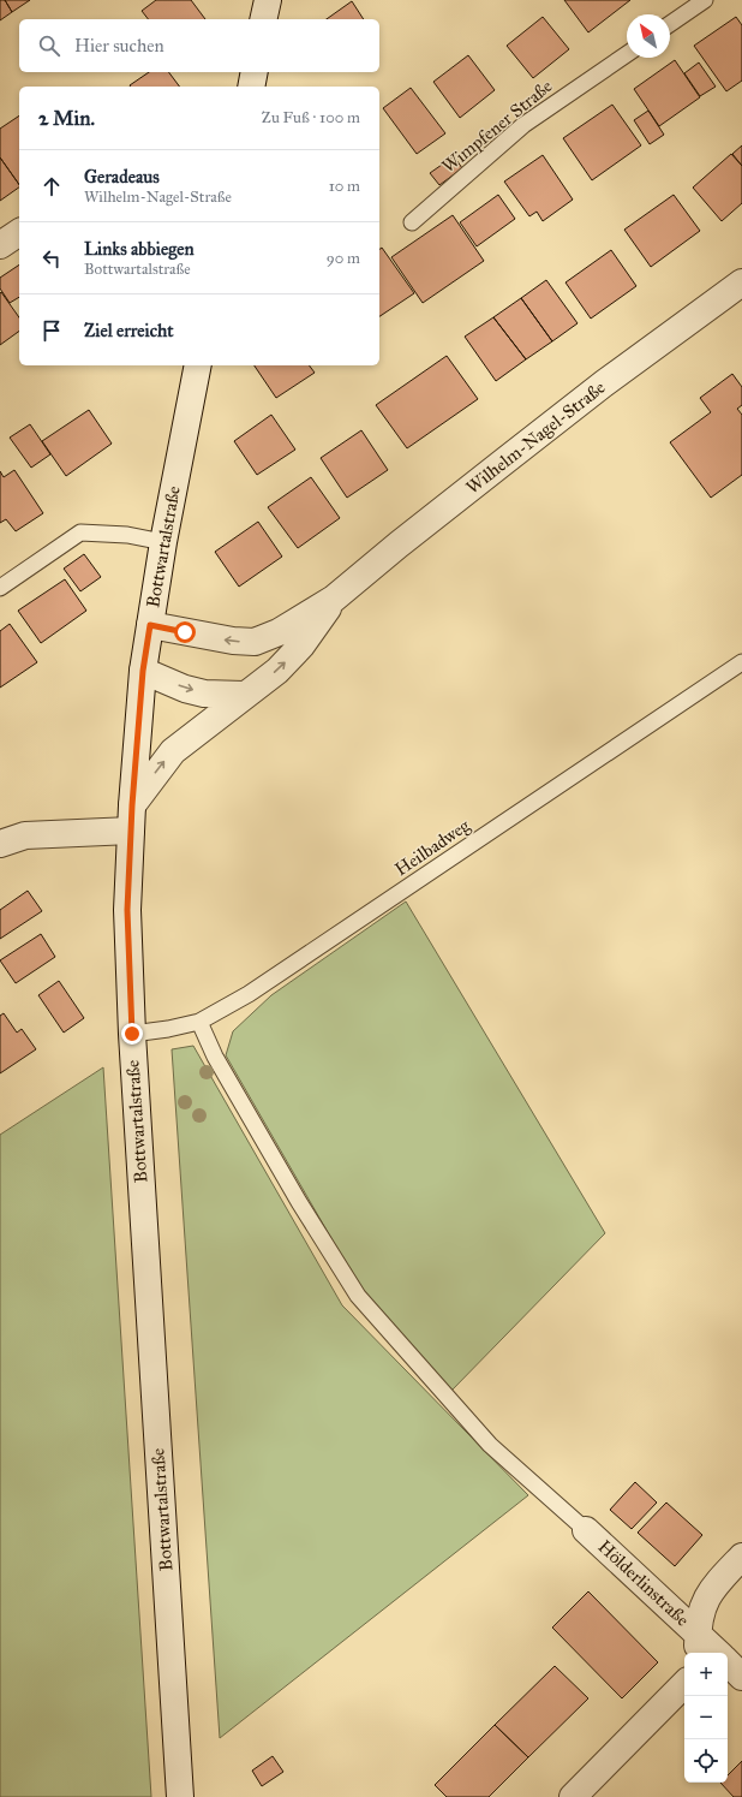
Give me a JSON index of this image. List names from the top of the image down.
{
  "streets": {
    "street": ["Wilhelm-Nagel-Straße", "Bottwartalstraße", "Hölderlinstraße"],
    "lane": ["Wimpfener Straße", "Heilbadweg"]
  },
  "crossings": [
    ["Wilhelm-Nagel-Straße", "Bottwartalstraße"],
    ["Bottwartalstraße", "Heilbadweg"]
  ],
  "north": "top left",
  "page": {
    "search": "Hier suchen",
    "heading": ["2 Min.", "Zu Fuß · 100 m"],
    "list": [
      ["Geradeaus", "Wilhelm-Nagel-Straße", "10 m"],
      ["Links abbiegen", "Bottwartalstraße", "90 m"],
      "Ziel erreicht"
    ],
    "map_buttons": ["+", "−"]
  }
}
